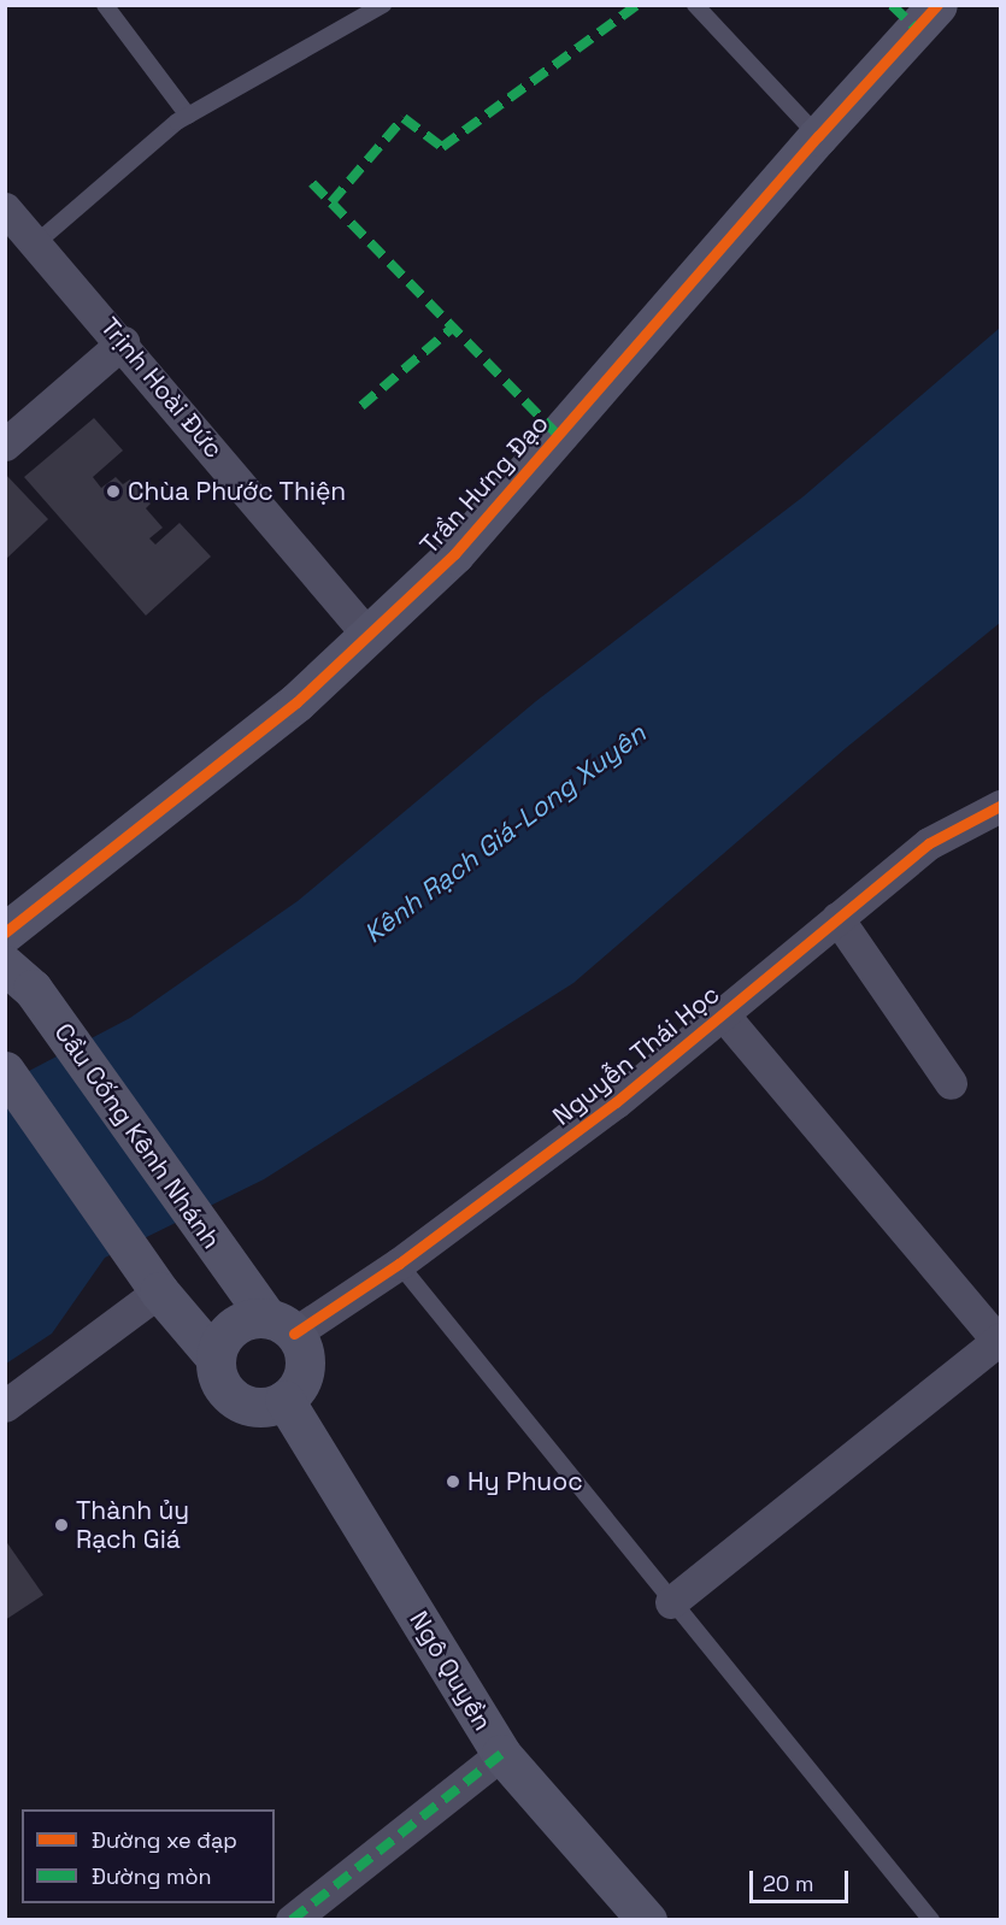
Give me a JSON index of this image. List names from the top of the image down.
{
  "streets": {
    "main road": ["Trần Hưng Đạo", "Cầu Cống Kênh Nhánh", "Ngô Quyền"],
    "street": ["Trịnh Hoài Đức", "Nguyễn Thái Học"]
  },
  "crossings": [
    ["Trịnh Hoài Đức", "Trần Hưng Đạo"],
    ["Nguyễn Thái Học", "Cầu Cống Kênh Nhánh"],
    ["Nguyễn Thái Học", "Ngô Quyền"],
    ["Cầu Cống Kênh Nhánh", "Ngô Quyền"]
  ],
  "water": ["Kênh Rạch Giá-Long Xuyên"],
  "places": ["Chùa Phước Thiện", "Hy Phuoc", "Thành ủy Rạch Giá"],
  "legend": ["Đường xe đạp", "Đường mòn"],
  "scale_bar": "20 m"
}
